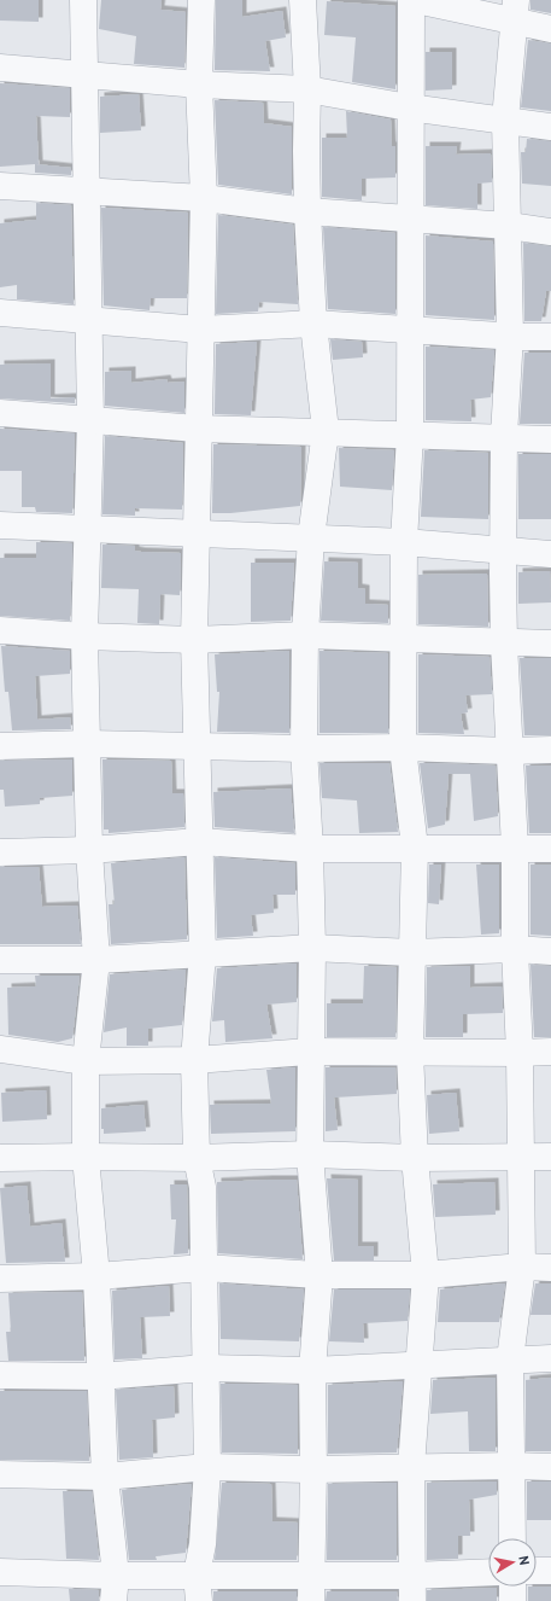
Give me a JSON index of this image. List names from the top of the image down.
{
  "north": "right"
}
